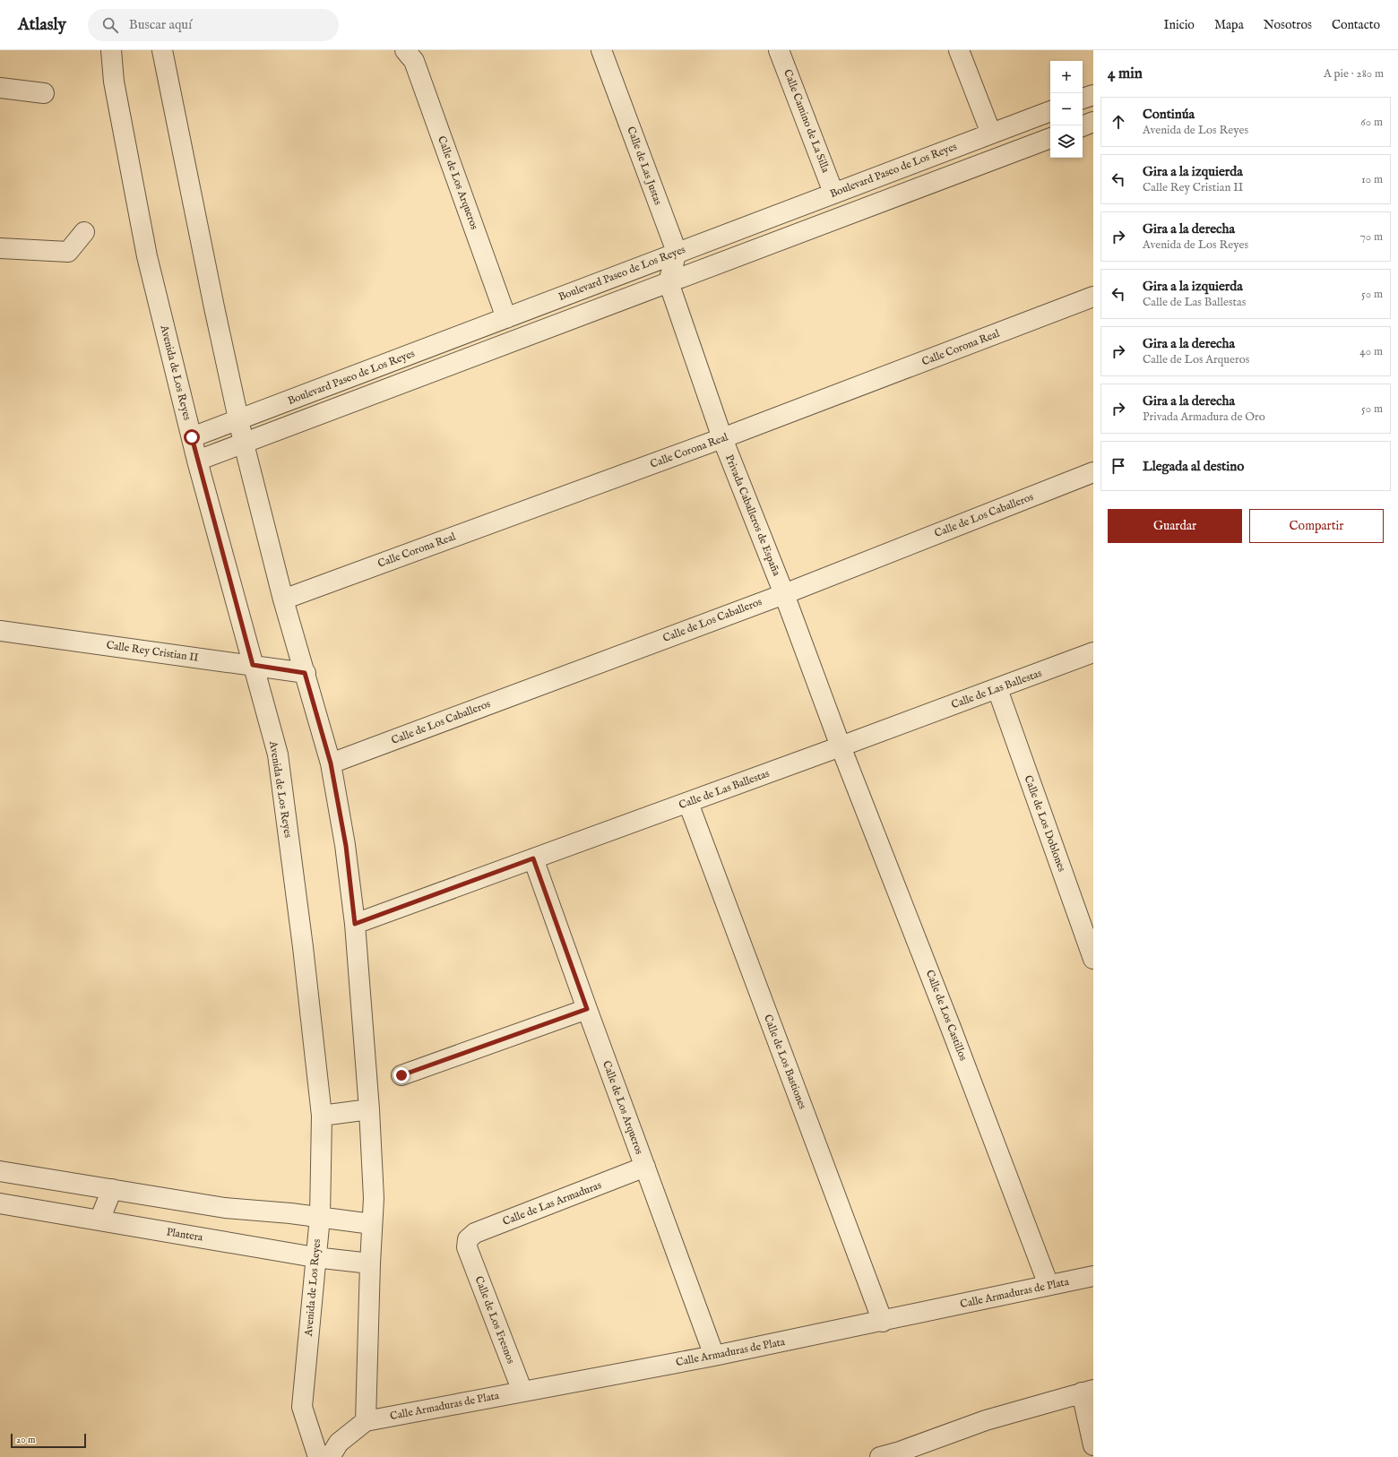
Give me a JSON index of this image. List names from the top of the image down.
{
  "streets": {
    "street": [
      "Calle Camino de La Silla",
      "Calle de Las Justas",
      "Boulevard Paseo de Los Reyes",
      "Calle de Los Arqueros",
      "Calle Corona Real",
      "Avenida de Los Reyes",
      "Privada Caballeros de España",
      "Calle de Los Caballeros",
      "Calle Rey Cristian II",
      "Calle de Las Ballestas",
      "Calle de Los Doblones",
      "Calle de Los Castillos",
      "Calle de Los Bastiones",
      "Calle de Las Armaduras",
      "Plantera",
      "Calle Armaduras de Plata",
      "Calle de Los Fresnos"
    ]
  },
  "crossings": [
    ["Calle Camino de La Silla", "Boulevard Paseo de Los Reyes"],
    ["Calle de Las Justas", "Boulevard Paseo de Los Reyes"],
    ["Boulevard Paseo de Los Reyes", "Calle de Los Arqueros"],
    ["Boulevard Paseo de Los Reyes", "Avenida de Los Reyes"],
    ["Calle de Los Arqueros", "Calle de Las Ballestas"],
    ["Calle de Los Arqueros", "Calle de Las Armaduras"],
    ["Calle de Los Arqueros", "Calle Armaduras de Plata"],
    ["Calle Corona Real", "Privada Caballeros de España"],
    ["Avenida de Los Reyes", "Calle Rey Cristian II"],
    ["Avenida de Los Reyes", "Plantera"],
    ["Privada Caballeros de España", "Calle de Los Caballeros"],
    ["Privada Caballeros de España", "Calle de Las Ballestas"],
    ["Privada Caballeros de España", "Calle de Los Castillos"],
    ["Calle de Las Ballestas", "Calle de Los Doblones"],
    ["Calle de Las Ballestas", "Calle de Los Castillos"],
    ["Calle de Las Ballestas", "Calle de Los Bastiones"],
    ["Calle de Los Castillos", "Calle Armaduras de Plata"],
    ["Calle de Los Bastiones", "Calle Armaduras de Plata"],
    ["Calle de Las Armaduras", "Calle de Los Fresnos"],
    ["Calle Armaduras de Plata", "Calle de Los Fresnos"]
  ],
  "scale_bar": "20 m",
  "page": {
    "header": "Atlasly",
    "search": "Buscar aquí",
    "nav": [
      "Inicio",
      "Mapa",
      "Nosotros",
      "Contacto"
    ],
    "heading": ["4 min", "A pie · 280 m"],
    "map_buttons": ["+", "−"],
    "list": [
      ["Continúa", "Avenida de Los Reyes", "60 m"],
      ["Gira a la izquierda", "Calle Rey Cristian II", "10 m"],
      ["Gira a la derecha", "Avenida de Los Reyes", "70 m"],
      ["Gira a la izquierda", "Calle de Las Ballestas", "50 m"],
      ["Gira a la derecha", "Calle de Los Arqueros", "40 m"],
      ["Gira a la derecha", "Privada Armadura de Oro", "50 m"],
      "Llegada al destino"
    ],
    "buttons": ["Guardar", "Compartir"],
    "scale": "20 m"
  }
}
